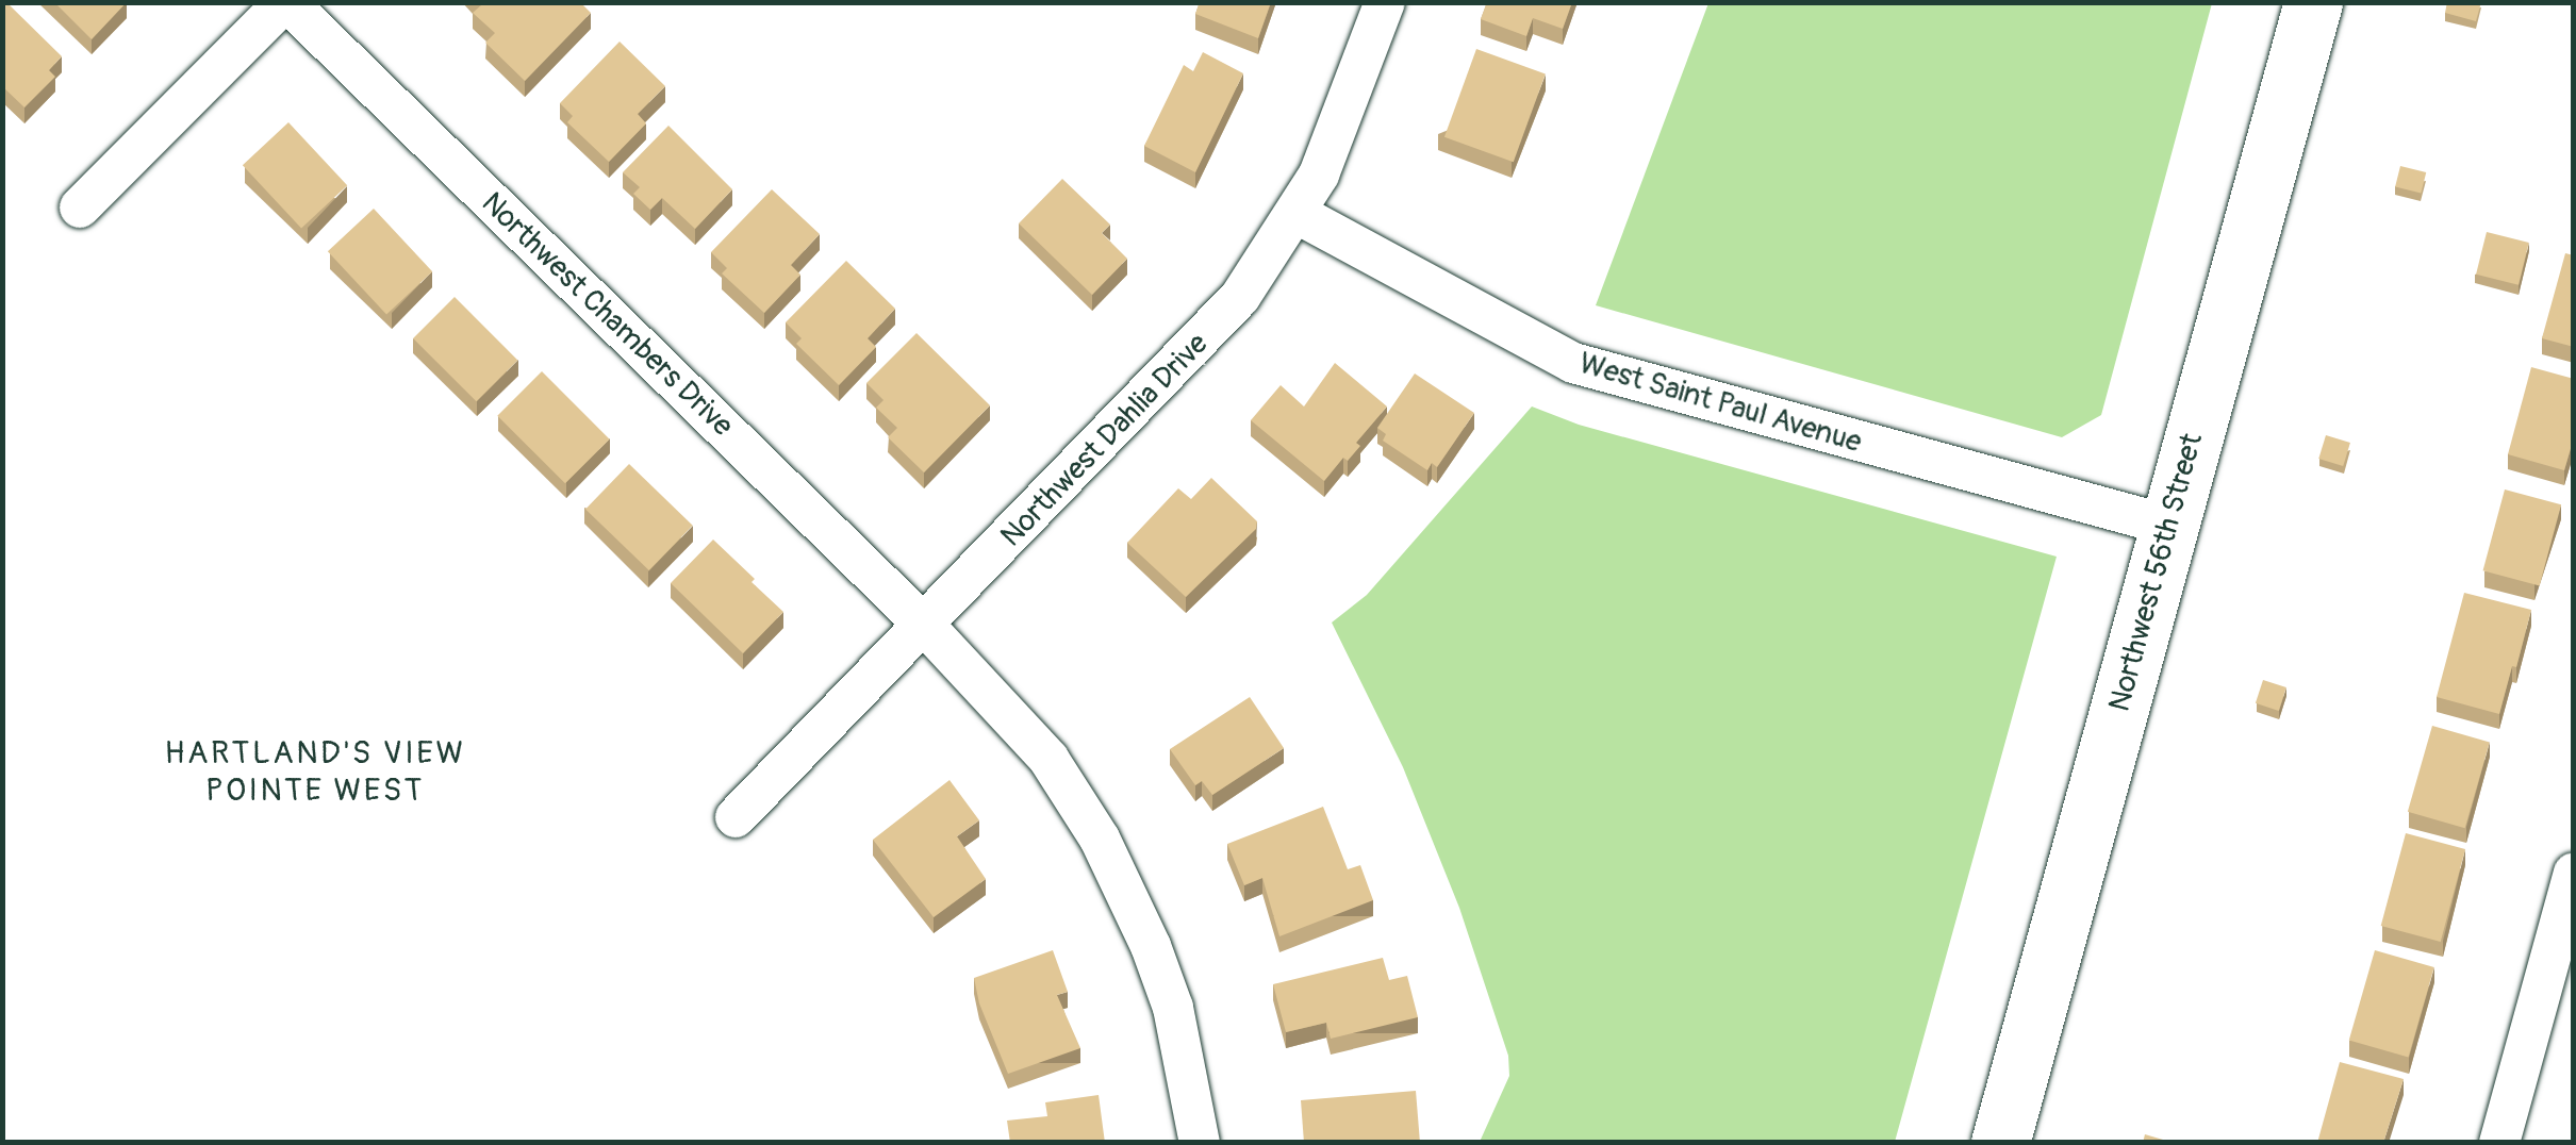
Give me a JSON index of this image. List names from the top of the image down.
{
  "streets": {
    "main road": ["Northwest 56th Street"],
    "street": ["Northwest Chambers Drive", "West Saint Paul Avenue", "Northwest Dahlia Drive"]
  },
  "crossings": [
    ["Northwest Chambers Drive", "Northwest Dahlia Drive"],
    ["West Saint Paul Avenue", "Northwest Dahlia Drive"],
    ["West Saint Paul Avenue", "Northwest 56th Street"]
  ],
  "districts": ["HARTLAND'S VIEW POINTE WEST"]
}
